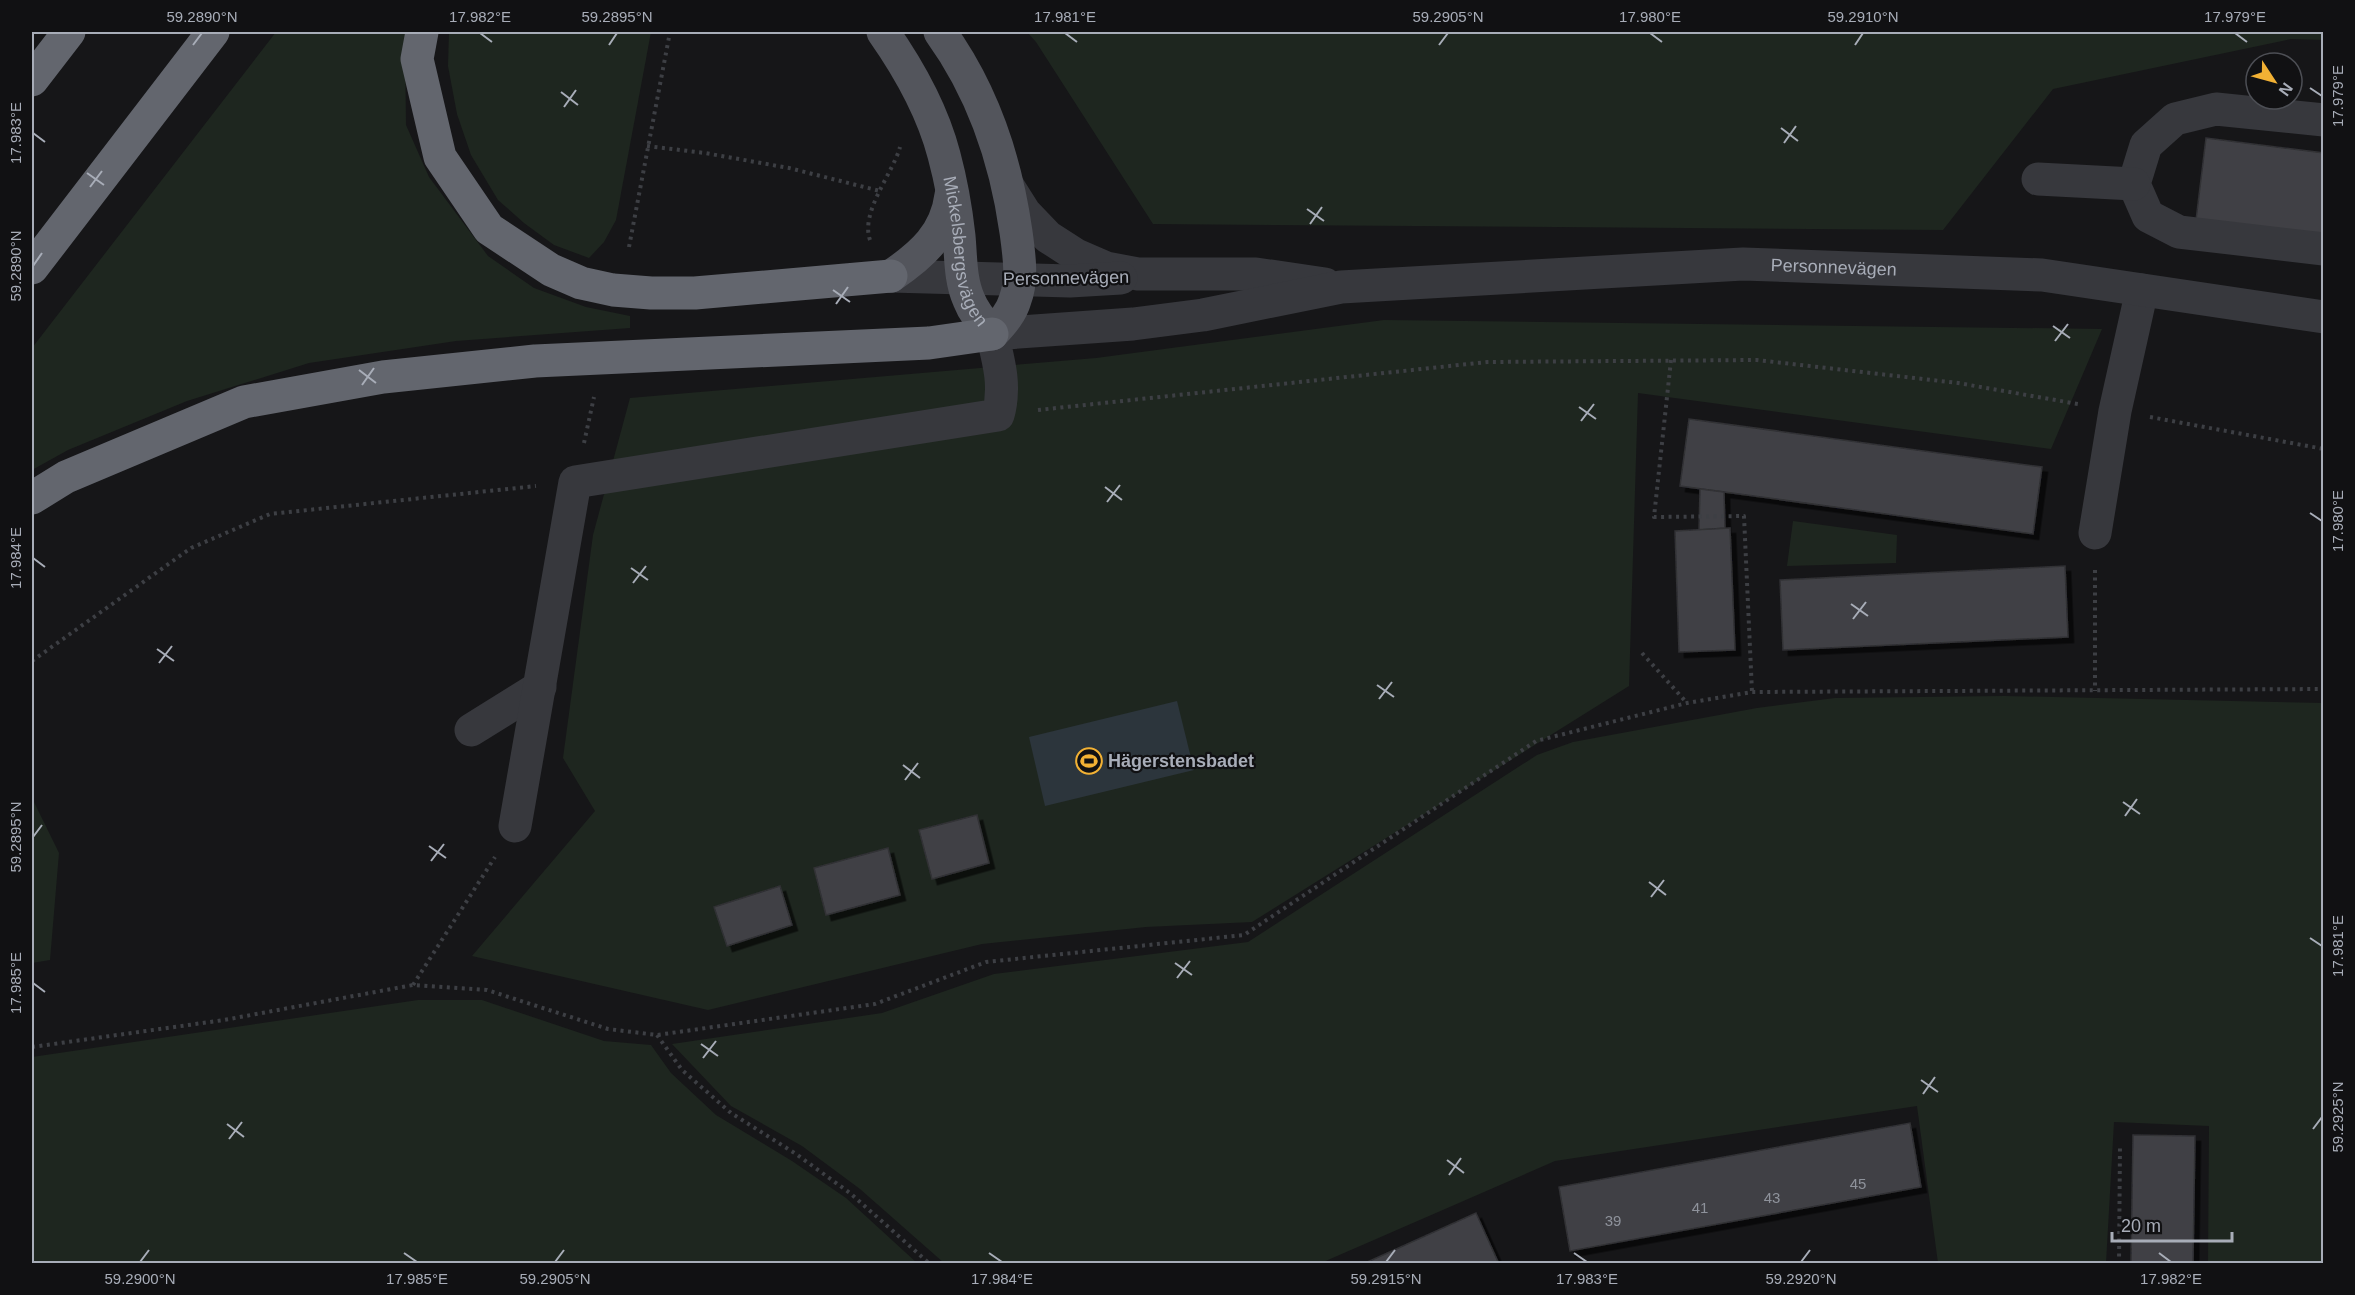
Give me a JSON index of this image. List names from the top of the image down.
{
  "streets": {
    "main road": ["Mickelsbergsvägen"],
    "street": ["Personnevägen"]
  },
  "crossings": [
    ["Mickelsbergsvägen", "Personnevägen"]
  ],
  "places": {
    "sports": ["Hägerstensbadet"]
  },
  "house_numbers": [
    "45",
    "43",
    "41",
    "39"
  ],
  "scale_bar": "20 m",
  "north": "bottom right",
  "coordinates": [
    "59.2890°N",
    "17.982°E",
    "59.2895°N",
    "17.981°E",
    "59.2905°N",
    "17.980°E",
    "59.2910°N",
    "17.979°E",
    "17.983°E",
    "17.984°E",
    "17.985°E",
    "59.2925°N",
    "59.2900°N",
    "59.2915°N",
    "59.2920°N"
  ]
}
